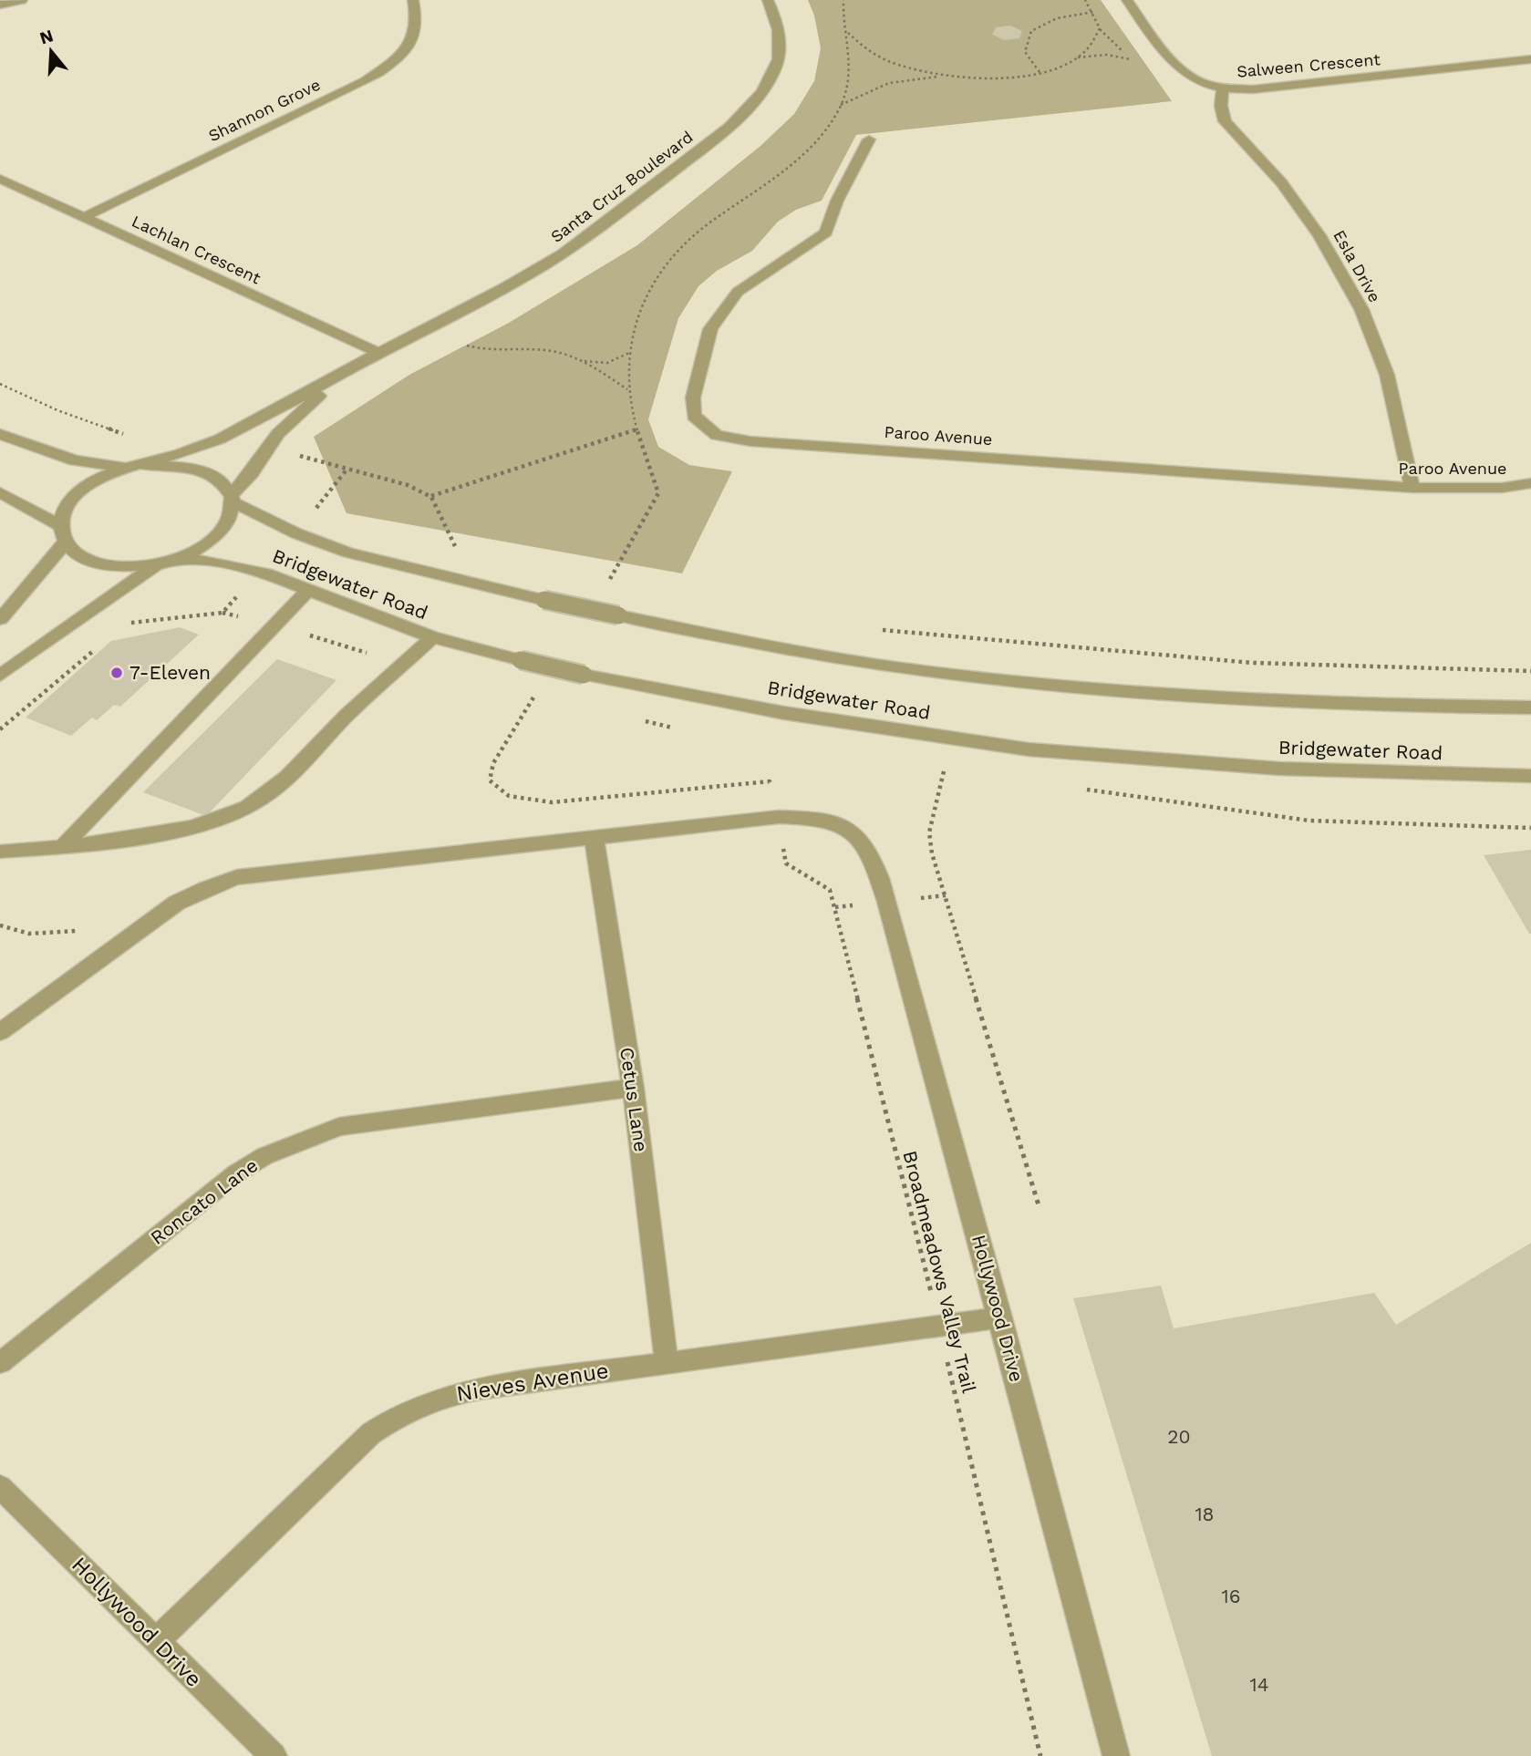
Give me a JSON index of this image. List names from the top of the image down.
{
  "streets": {
    "street": [
      "Salween Crescent",
      "Shannon Grove",
      "Santa Cruz Boulevard",
      "Lachlan Crescent",
      "Esla Drive",
      "Paroo Avenue",
      "Bridgewater Road",
      "Cetus Lane",
      "Roncato Lane",
      "Hollywood Drive",
      "Nieves Avenue"
    ],
    "path": ["Broadmeadows Valley Trail"]
  },
  "crossings": [
    ["Salween Crescent", "Esla Drive"],
    ["Shannon Grove", "Lachlan Crescent"],
    ["Santa Cruz Boulevard", "Lachlan Crescent"],
    ["Santa Cruz Boulevard", "Bridgewater Road"],
    ["Esla Drive", "Paroo Avenue"],
    ["Cetus Lane", "Roncato Lane"],
    ["Cetus Lane", "Hollywood Drive"],
    ["Cetus Lane", "Nieves Avenue"],
    ["Broadmeadows Valley Trail", "Hollywood Drive"],
    ["Broadmeadows Valley Trail", "Nieves Avenue"],
    ["Hollywood Drive", "Nieves Avenue"]
  ],
  "places": ["7-Eleven"],
  "house_numbers": [
    "20",
    "18",
    "16",
    "14"
  ],
  "north": "top"
}
